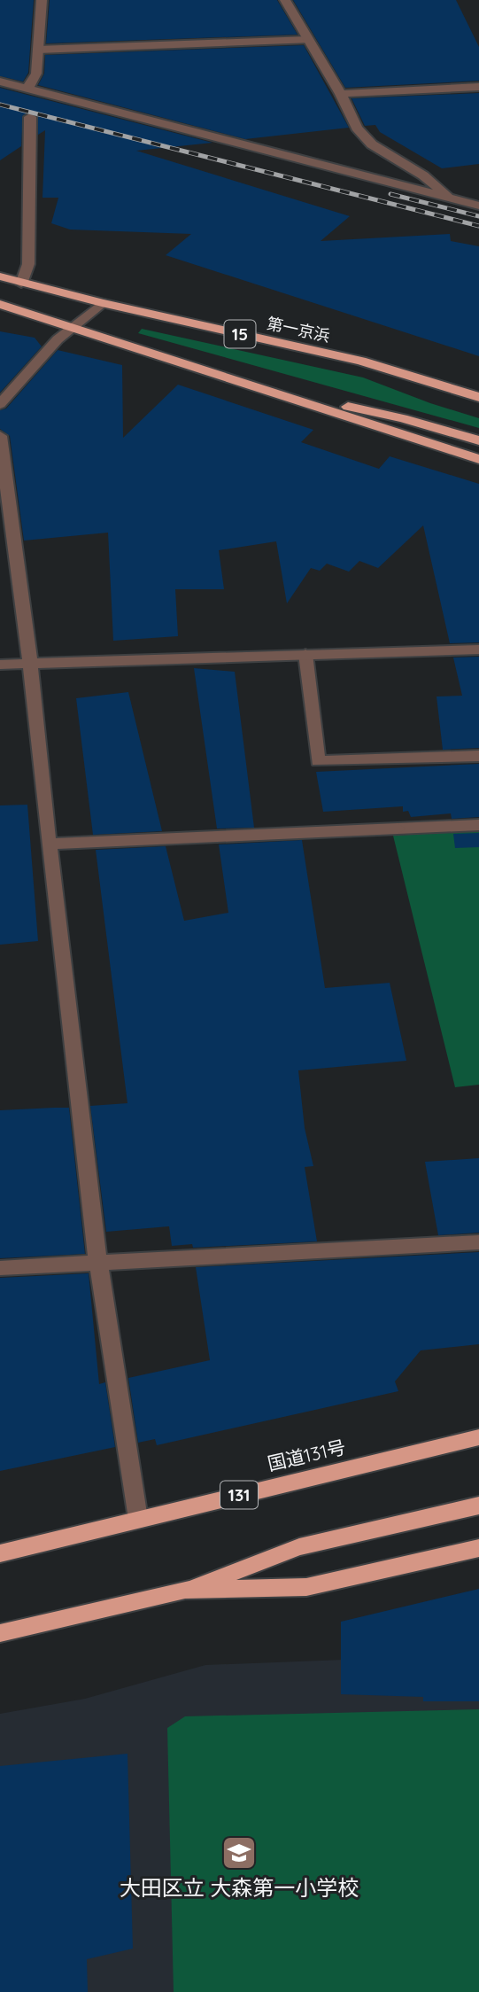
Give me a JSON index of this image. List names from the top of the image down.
{
  "streets": {
    "highway": [
      "第一京浜",
      "15",
      "国道131号",
      "131"
    ]
  },
  "places": {
    "school or university": ["大田区立 大森第一小学校"]
  }
}
